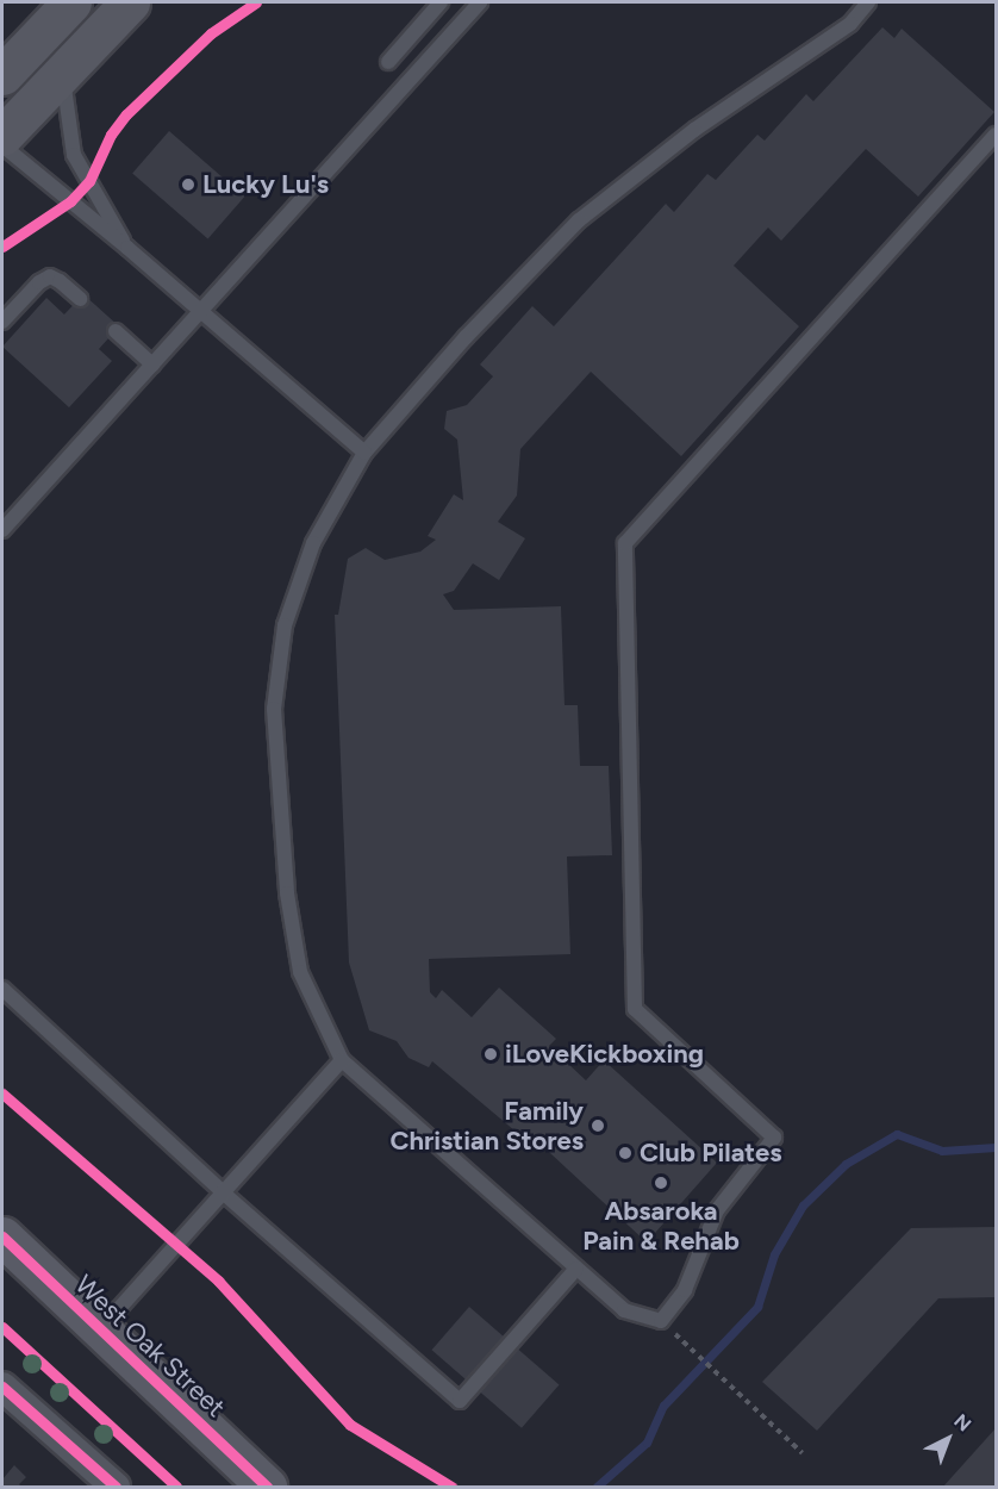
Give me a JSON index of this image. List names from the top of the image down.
{
  "streets": {
    "main road": ["West Oak Street"]
  },
  "places": [
    "Lucky Lu's",
    "iLoveKickboxing",
    "Family Christian Stores",
    "Club Pilates",
    "Absaroka Pain & Rehab"
  ],
  "north": "top right"
}
